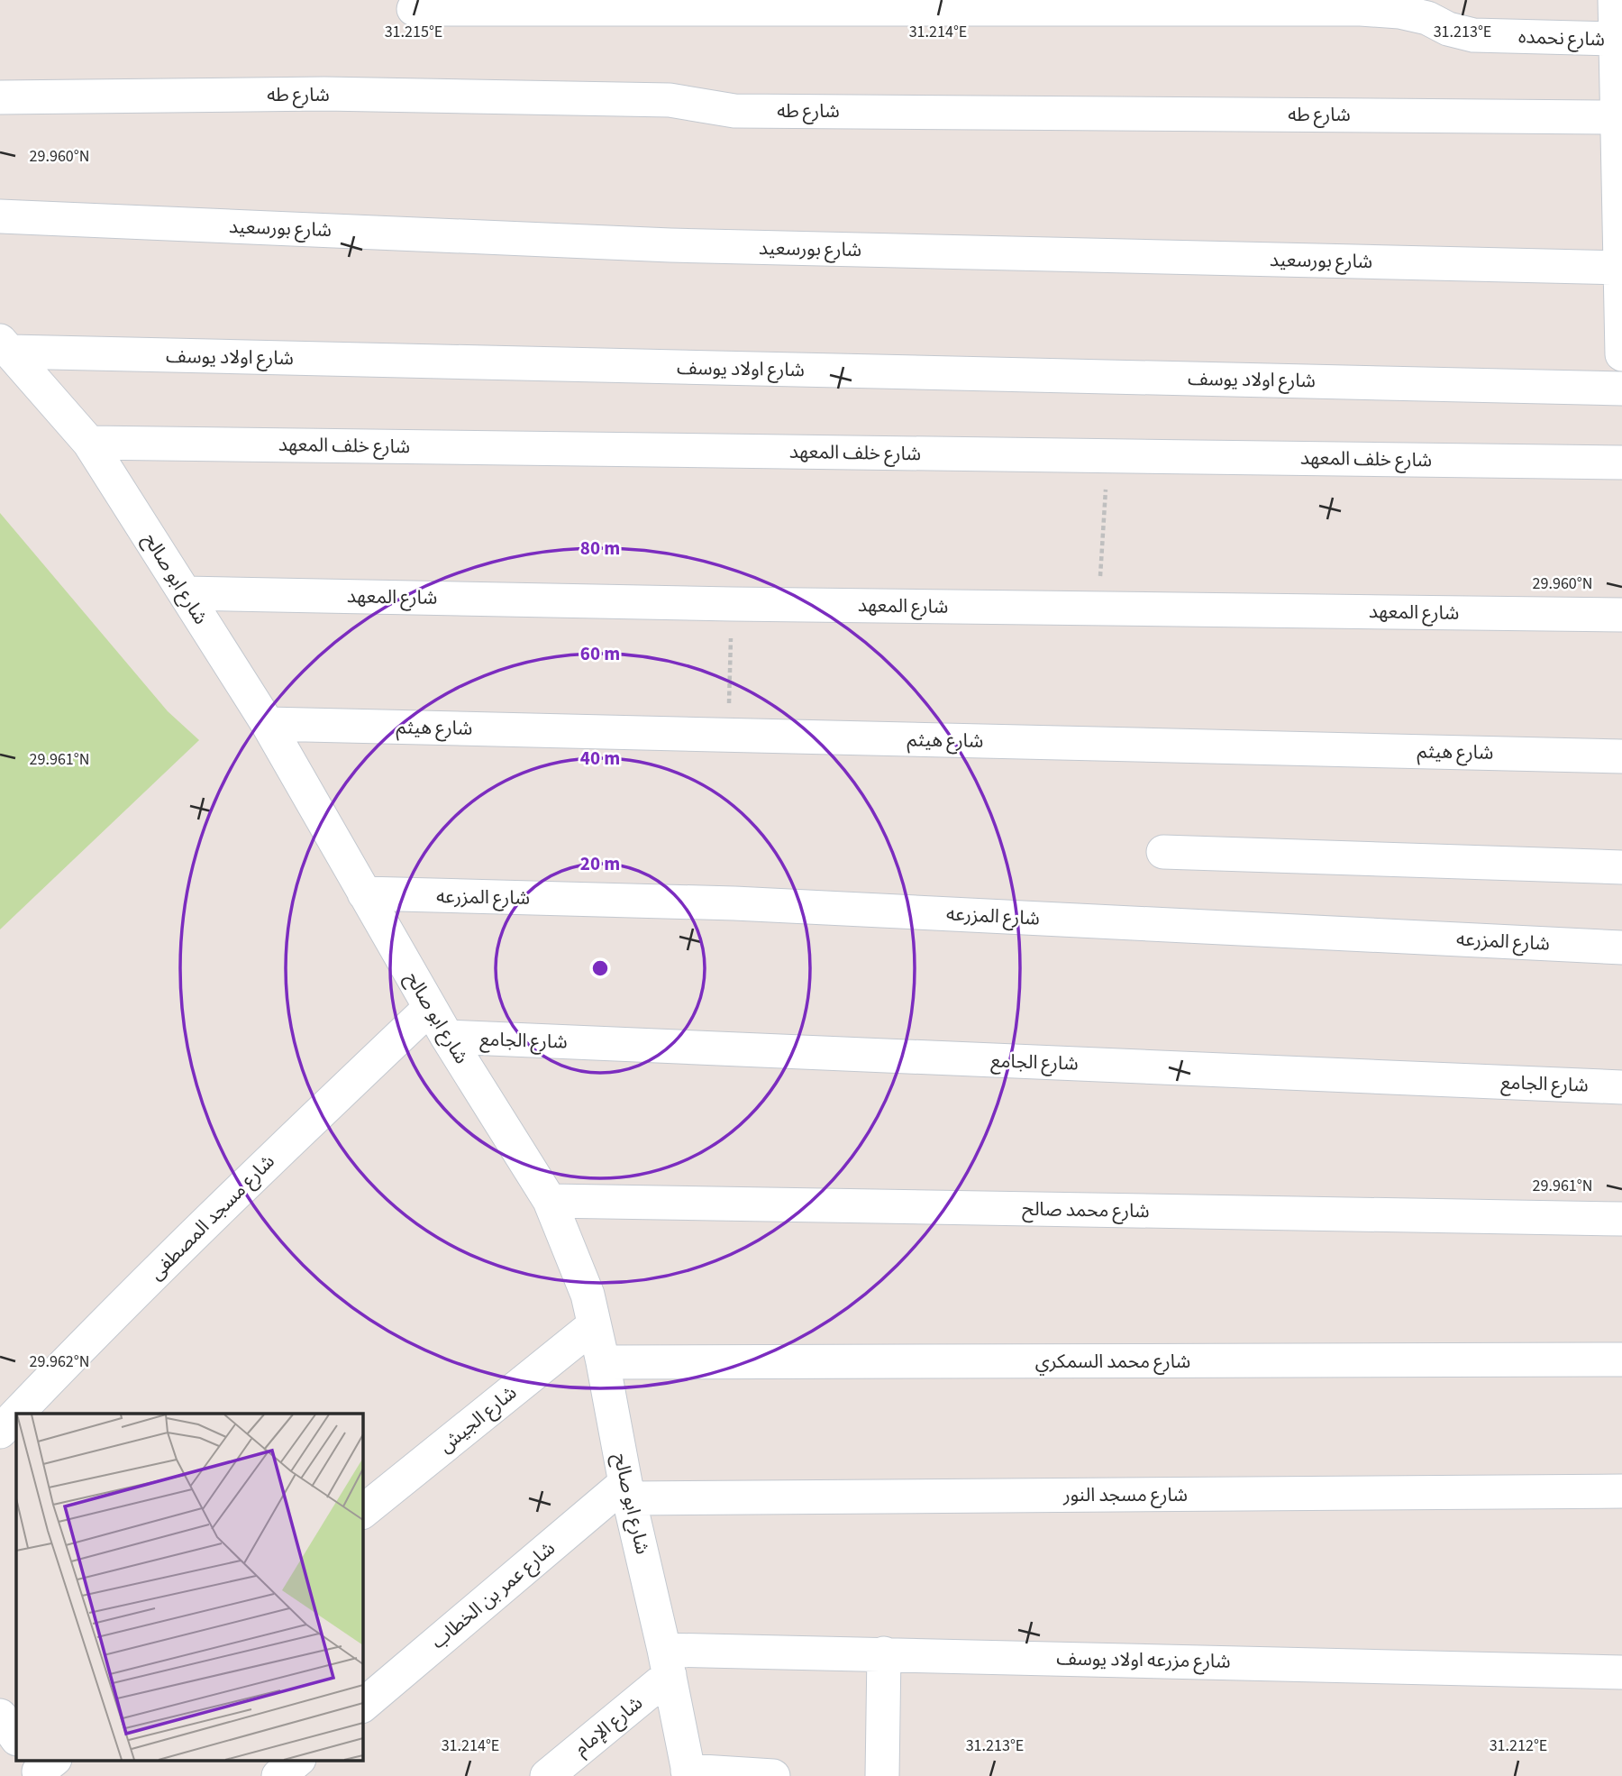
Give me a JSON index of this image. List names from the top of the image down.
{
  "streets": {
    "street": [
      "شارع نحمده",
      "شارع طه",
      "شارع بورسعيد",
      "شارع اولاد يوسف",
      "شارع خلف المعهد",
      "شارع ابو صالح",
      "شارع المعهد",
      "شارع هيثم",
      "شارع المزرعه",
      "شارع الجامع",
      "شارع محمد صالح",
      "شارع مسجد المصطفى",
      "شارع محمد السمكري",
      "شارع الجيش",
      "شارع مسجد النور",
      "شارع عمر بن الخطاب",
      "شارع مزرعه اولاد يوسف",
      "شارع الإمام"
    ]
  },
  "crossings": [
    ["شارع اولاد يوسف", "شارع ابو صالح"],
    ["شارع خلف المعهد", "شارع ابو صالح"],
    ["شارع ابو صالح", "شارع المعهد"],
    ["شارع ابو صالح", "شارع هيثم"],
    ["شارع ابو صالح", "شارع المزرعه"],
    ["شارع ابو صالح", "شارع الجامع"],
    ["شارع ابو صالح", "شارع محمد صالح"],
    ["شارع ابو صالح", "شارع مسجد المصطفى"],
    ["شارع ابو صالح", "شارع محمد السمكري"],
    ["شارع ابو صالح", "شارع الجيش"],
    ["شارع ابو صالح", "شارع مسجد النور"],
    ["شارع ابو صالح", "شارع عمر بن الخطاب"],
    ["شارع ابو صالح", "شارع مزرعه اولاد يوسف"],
    ["شارع ابو صالح", "شارع الإمام"],
    ["شارع مسجد النور", "شارع عمر بن الخطاب"],
    ["شارع مزرعه اولاد يوسف", "شارع الإمام"]
  ],
  "coordinates": [
    "31.215°E",
    "31.214°E",
    "31.213°E",
    "29.960°N",
    "29.961°N",
    "29.962°N",
    "31.212°E"
  ],
  "rings": [
    "80 m",
    "60 m",
    "40 m",
    "20 m"
  ]
}
